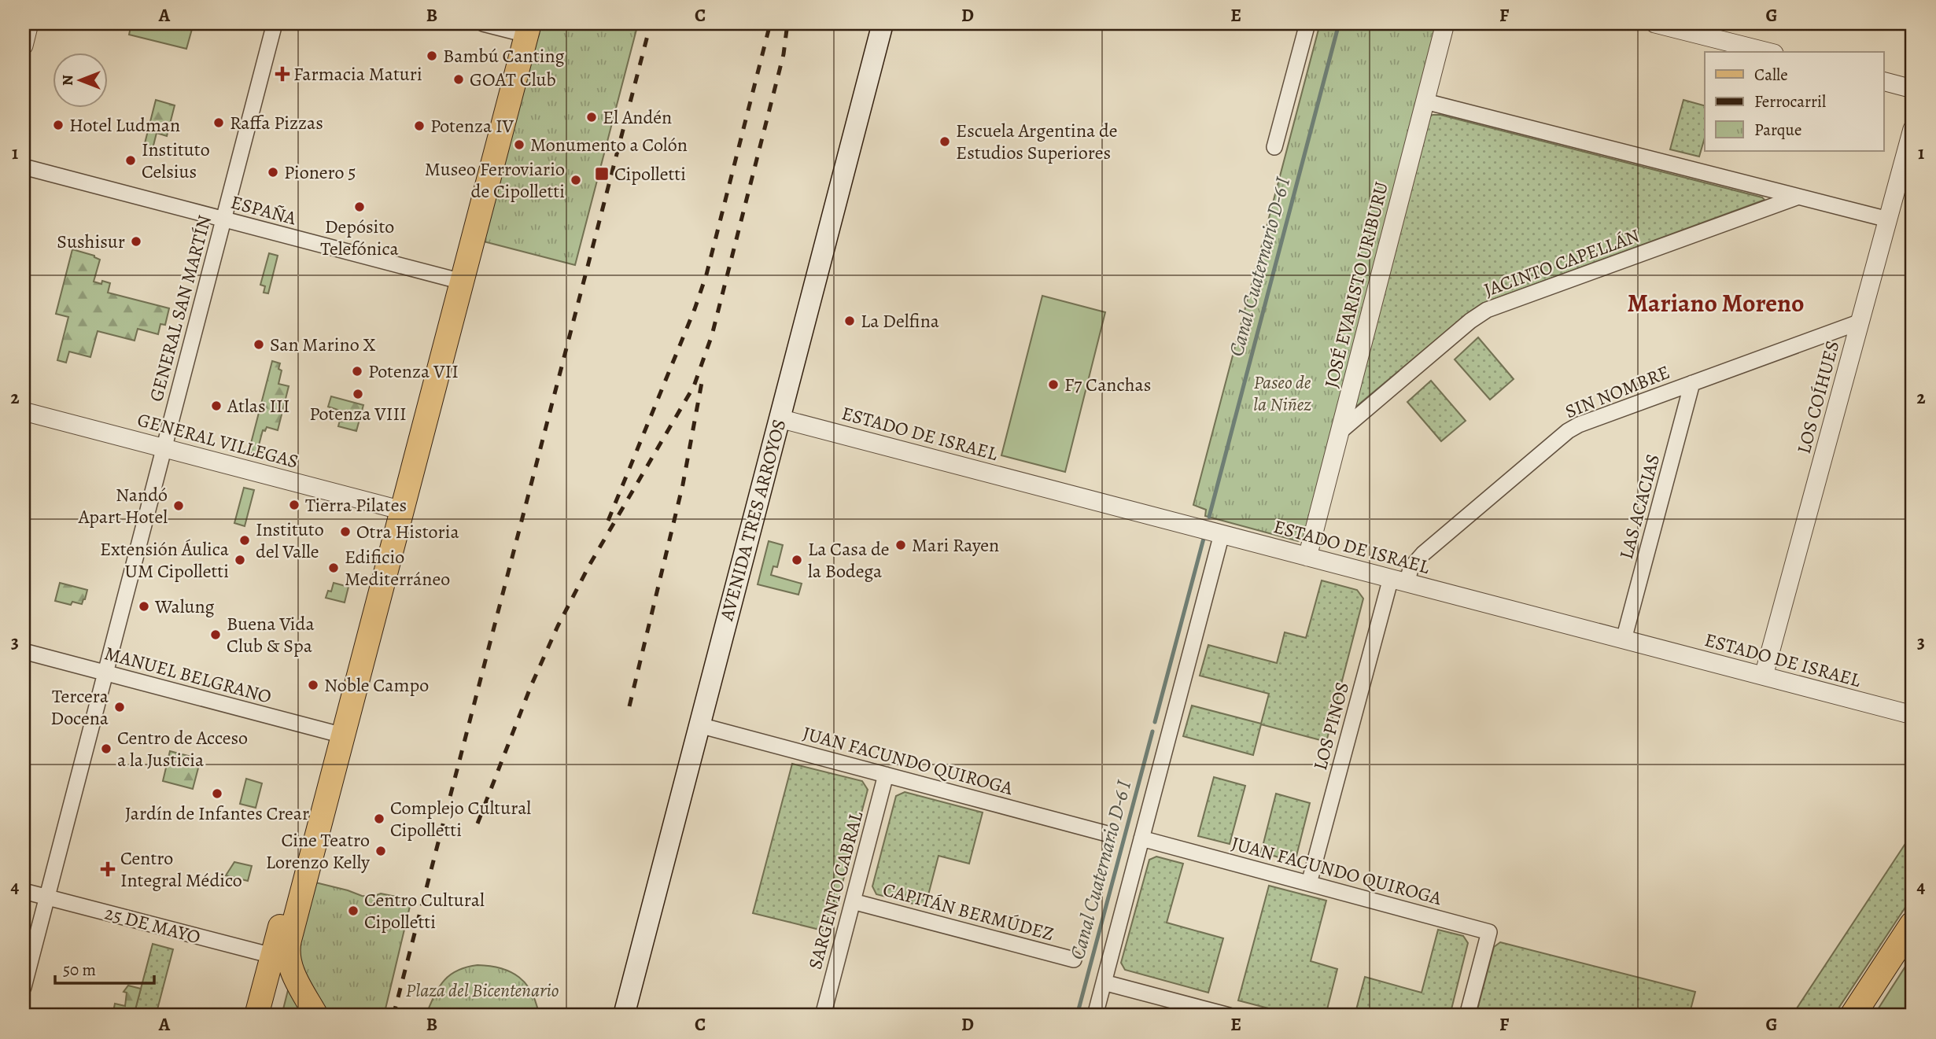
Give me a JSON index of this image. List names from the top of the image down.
{
  "streets": {
    "main road": ["AVENIDA TRES ARROYOS", "25 DE MAYO"],
    "street": [
      "ESPAÑA",
      "JACINTO CAPELLÁN",
      "JOSÉ EVARISTO URIBURU",
      "GENERAL SAN MARTÍN",
      "SIN NOMBRE",
      "LOS COÍHUES",
      "ESTADO DE ISRAEL",
      "GENERAL VILLEGAS",
      "LAS ACACIAS",
      "MANUEL BELGRANO",
      "LOS PINOS",
      "JUAN FACUNDO QUIROGA",
      "SARGENTO CABRAL",
      "CAPITÁN BERMÚDEZ"
    ]
  },
  "crossings": [
    ["ESPAÑA", "GENERAL SAN MARTÍN"],
    ["JACINTO CAPELLÁN", "JOSÉ EVARISTO URIBURU"],
    ["JOSÉ EVARISTO URIBURU", "ESTADO DE ISRAEL"],
    ["GENERAL SAN MARTÍN", "GENERAL VILLEGAS"],
    ["GENERAL SAN MARTÍN", "MANUEL BELGRANO"],
    ["GENERAL SAN MARTÍN", "25 DE MAYO"],
    ["SIN NOMBRE", "LOS COÍHUES"],
    ["SIN NOMBRE", "ESTADO DE ISRAEL"],
    ["SIN NOMBRE", "LAS ACACIAS"],
    ["SIN NOMBRE", "LOS PINOS"],
    ["LOS COÍHUES", "ESTADO DE ISRAEL"],
    ["ESTADO DE ISRAEL", "LAS ACACIAS"],
    ["ESTADO DE ISRAEL", "AVENIDA TRES ARROYOS"],
    ["ESTADO DE ISRAEL", "LOS PINOS"],
    ["AVENIDA TRES ARROYOS", "JUAN FACUNDO QUIROGA"],
    ["LOS PINOS", "JUAN FACUNDO QUIROGA"],
    ["JUAN FACUNDO QUIROGA", "SARGENTO CABRAL"],
    ["SARGENTO CABRAL", "CAPITÁN BERMÚDEZ"]
  ],
  "districts": ["Mariano Moreno"],
  "water": ["Canal Cuaternario D-6 I"],
  "parks": ["Paseo de la Niñez", "Plaza del Bicentenario"],
  "places": {
    "other": [
      "Bambú Canting",
      "GOAT Club",
      "El Andén",
      "Raffa Pizzas",
      "Hotel Ludman",
      "Potenza IV",
      "Escuela Argentina de Estudios Superiores",
      "Monumento a Colón",
      "Instituto Celsius",
      "Pionero 5",
      "Museo Ferroviario de Cipolletti",
      "Depósito Telefónica",
      "Sushisur",
      "La Delfina",
      "San Marino X",
      "Potenza VII",
      "F7 Canchas",
      "Potenza VIII",
      "Atlas III",
      "Tierra Pilates",
      "Nandó Apart Hotel",
      "Otra Historia",
      "Instituto del Valle",
      "Mari Rayen",
      "Extensión Áulica UM Cipolletti",
      "La Casa de la Bodega",
      "Edificio Mediterráneo",
      "Walung",
      "Buena Vida Club & Spa",
      "Noble Campo",
      "Tercera Docena",
      "Centro de Acceso a la Justicia",
      "Jardín de Infantes Crear",
      "Complejo Cultural Cipolletti",
      "Cine Teatro Lorenzo Kelly",
      "Centro Cultural Cipolletti"
    ],
    "health": ["Farmacia Maturi", "Centro Integral Médico"],
    "transit": ["Cipolletti"]
  },
  "legend": ["Calle", "Ferrocarril", "Parque"],
  "scale_bar": "50 m",
  "north": "left",
  "grid": {
    "columns": [
      "A",
      "B",
      "C",
      "D",
      "E",
      "F",
      "G"
    ],
    "rows": [
      "1",
      "2",
      "3",
      "4"
    ]
  }
}
